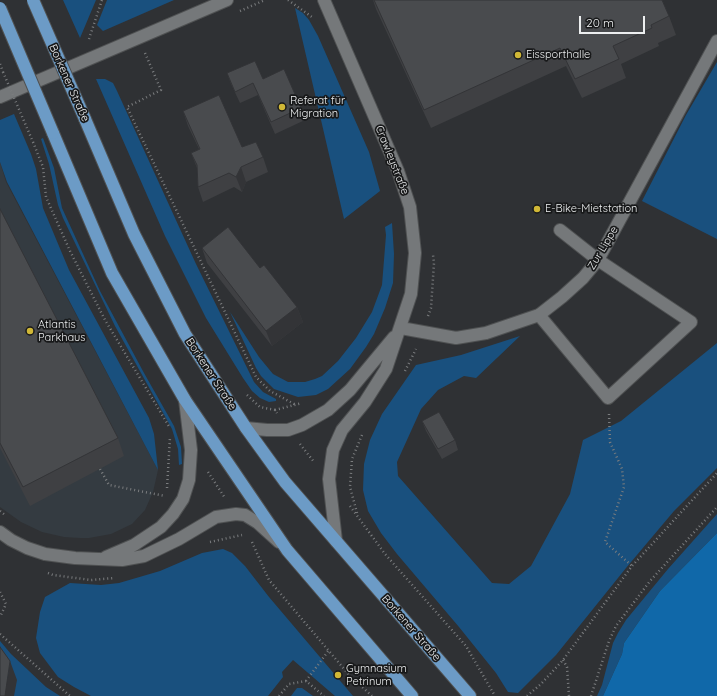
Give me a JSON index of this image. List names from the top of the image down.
{
  "streets": {
    "main road": ["Borkener Straße"],
    "street": ["Crawleystraße", "Zur Lippe"]
  },
  "crossings": [
    ["Borkener Straße", "Crawleystraße"],
    ["Crawleystraße", "Zur Lippe"]
  ],
  "places": [
    "Eissporthalle",
    "Referat für Migration",
    "E-Bike-Mietstation",
    "Atlantis Parkhaus",
    "Gymnasium Petrinum"
  ],
  "scale_bar": "20 m"
}
